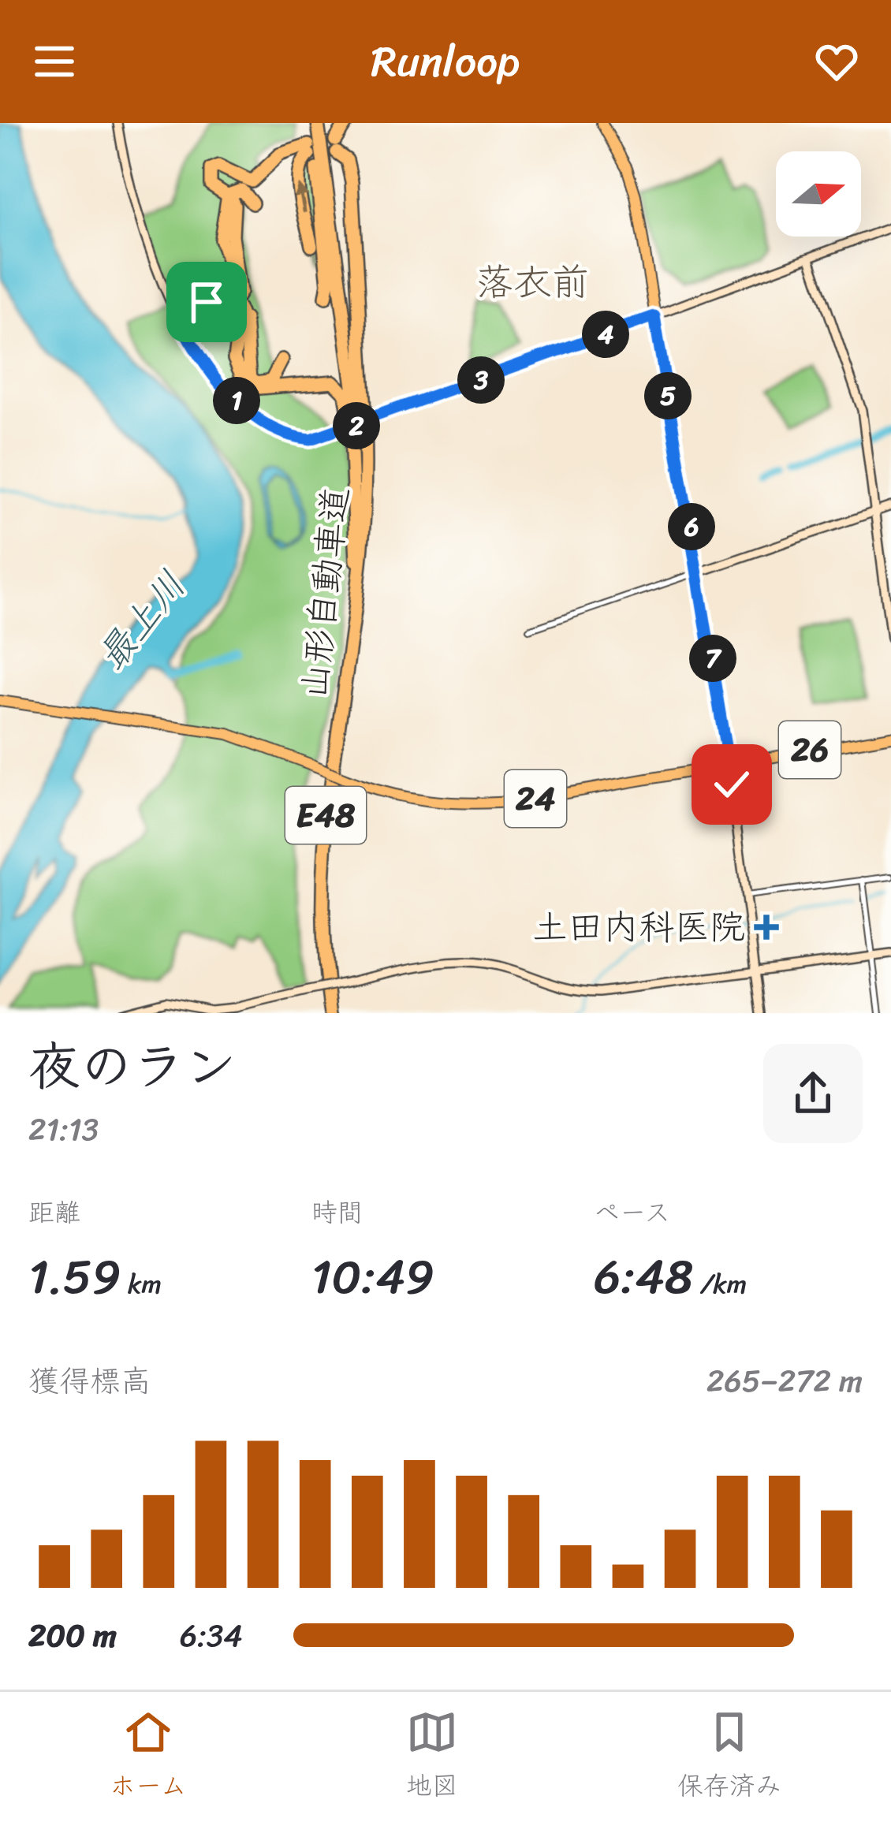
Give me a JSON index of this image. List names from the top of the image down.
{
  "streets": {
    "highway": ["山形自動車道", "E48"],
    "main road": ["26", "24"]
  },
  "crossings": [
    ["26", "24"]
  ],
  "districts": ["落衣前"],
  "water": ["最上川"],
  "places": {
    "health": ["土田内科医院"]
  },
  "north": "right",
  "page": {
    "header": "Runloop",
    "pins": [
      "4",
      "3",
      "5",
      "1",
      "2",
      "6",
      "7"
    ],
    "heading": ["夜のラン", "21:13"],
    "stats": [
      ["距離", "1.59 km"],
      ["時間", "10:49"],
      ["ペース", "6:48 /km"]
    ],
    "chart": ["獲得標高", "265–272 m"],
    "list": [
      {
        "name": "200 m",
        "note": "6:34"
      }
    ],
    "tabs": ["ホーム", "地図", "保存済み"]
  }
}
